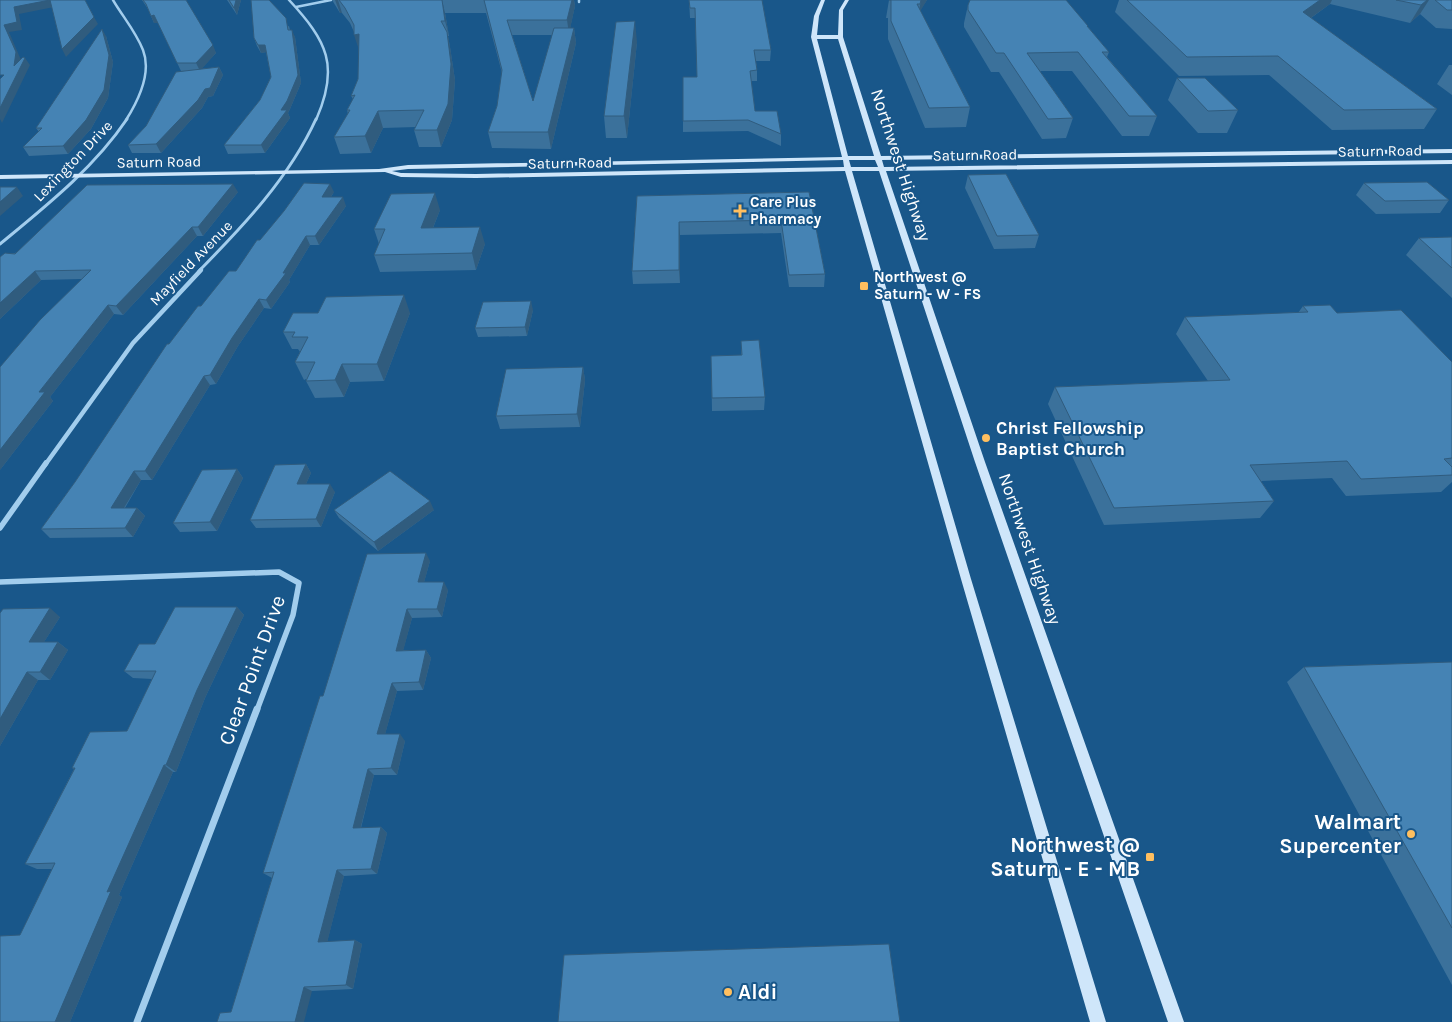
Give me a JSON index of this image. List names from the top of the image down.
{
  "streets": {
    "street": [
      "Saturn Road",
      "Lexington Drive",
      "Northwest Highway",
      "Mayfield Avenue",
      "Clear Point Drive"
    ]
  },
  "crossings": [
    ["Saturn Road", "Lexington Drive"],
    ["Saturn Road", "Northwest Highway"],
    ["Saturn Road", "Mayfield Avenue"]
  ],
  "places": {
    "health": ["Care Plus Pharmacy"],
    "transit": ["Northwest @ Saturn - W - FS", "Northwest @ Saturn - E - MB"],
    "other": ["Christ Fellowship Baptist Church", "Walmart Supercenter", "Aldi"]
  }
}
